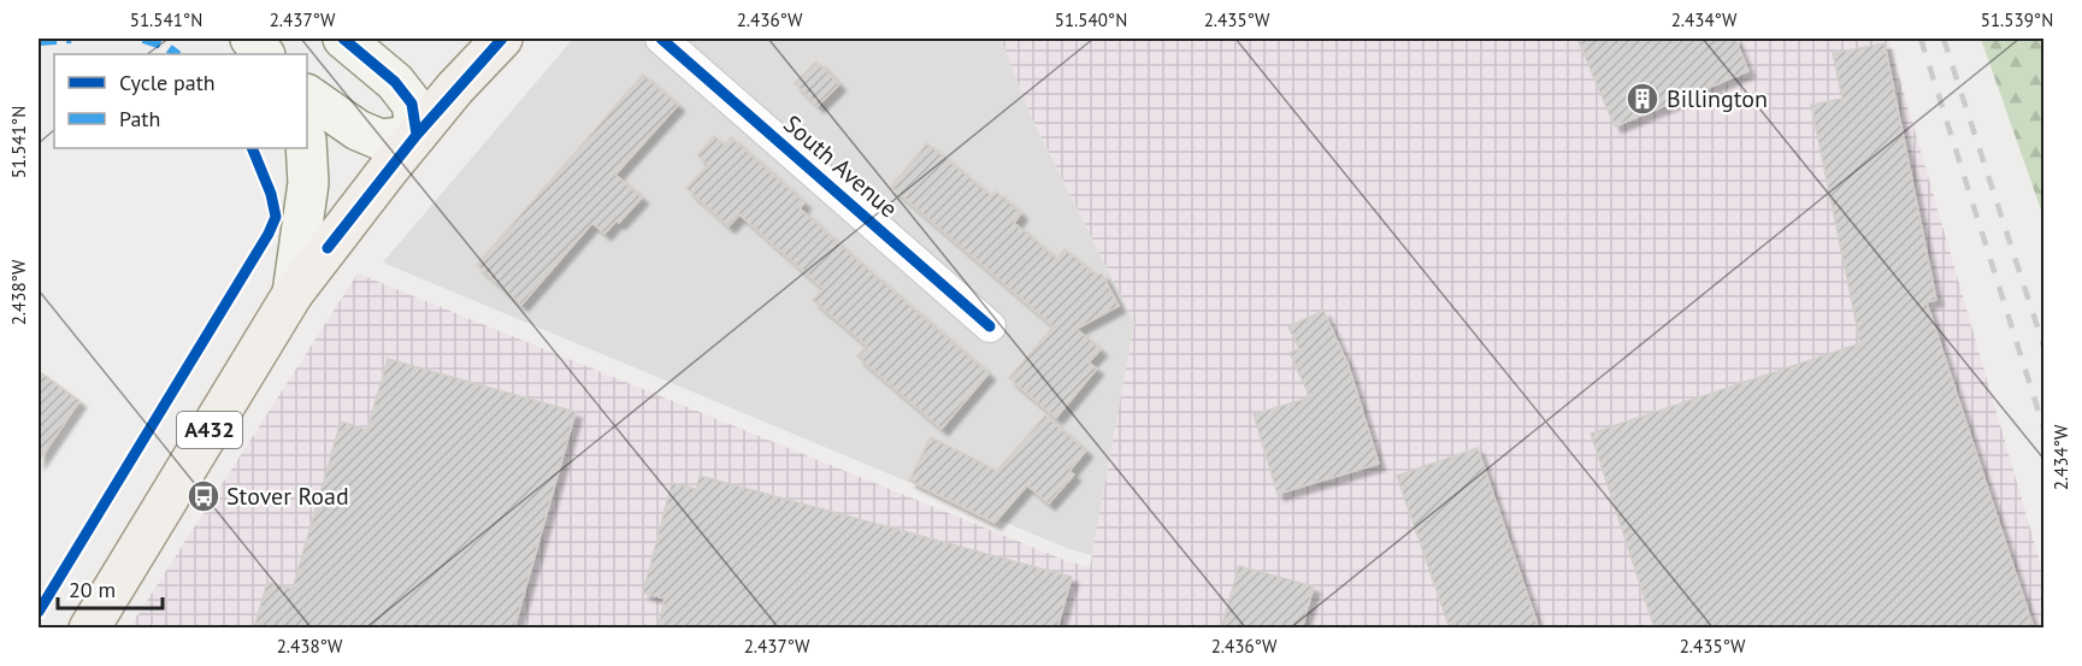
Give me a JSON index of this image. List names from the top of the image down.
{
  "streets": {
    "main road": ["A432"],
    "street": ["South Avenue"]
  },
  "places": {
    "building": ["Billington"],
    "bus stop": ["Stover Road"]
  },
  "legend": ["Cycle path", "Path"],
  "scale_bar": "20 m",
  "coordinates": [
    "51.541°N",
    "2.437°W",
    "2.436°W",
    "51.540°N",
    "2.435°W",
    "2.434°W",
    "51.539°N",
    "2.438°W"
  ]
}
